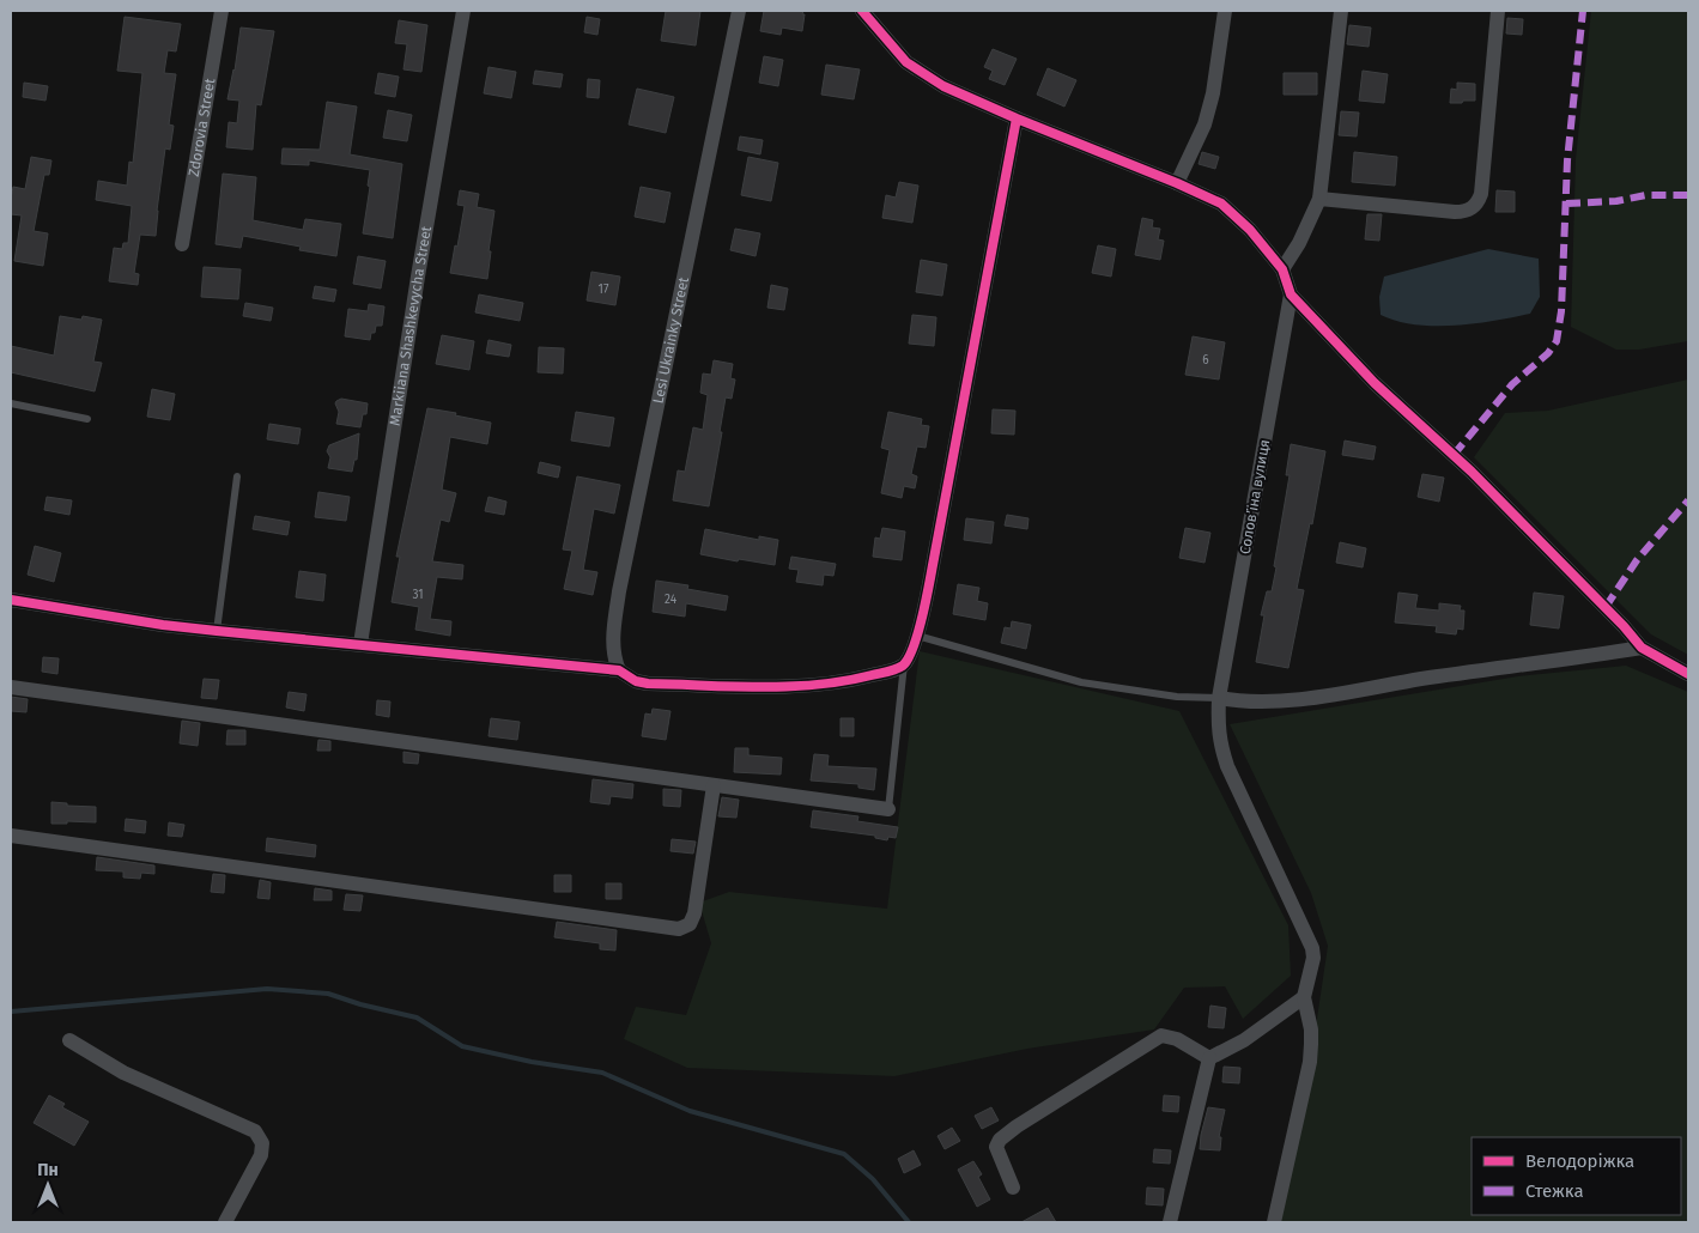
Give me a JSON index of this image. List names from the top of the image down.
{
  "streets": {
    "street": [
      "Zdorovia Street",
      "Markiiana Shashkevycha Street",
      "Lesi Ukrainky Street",
      "Соловʼїна вулиця"
    ]
  },
  "house_numbers": [
    "17",
    "6",
    "31",
    "24"
  ],
  "legend": ["Велодоріжка", "Стежка"],
  "north": "top"
}
